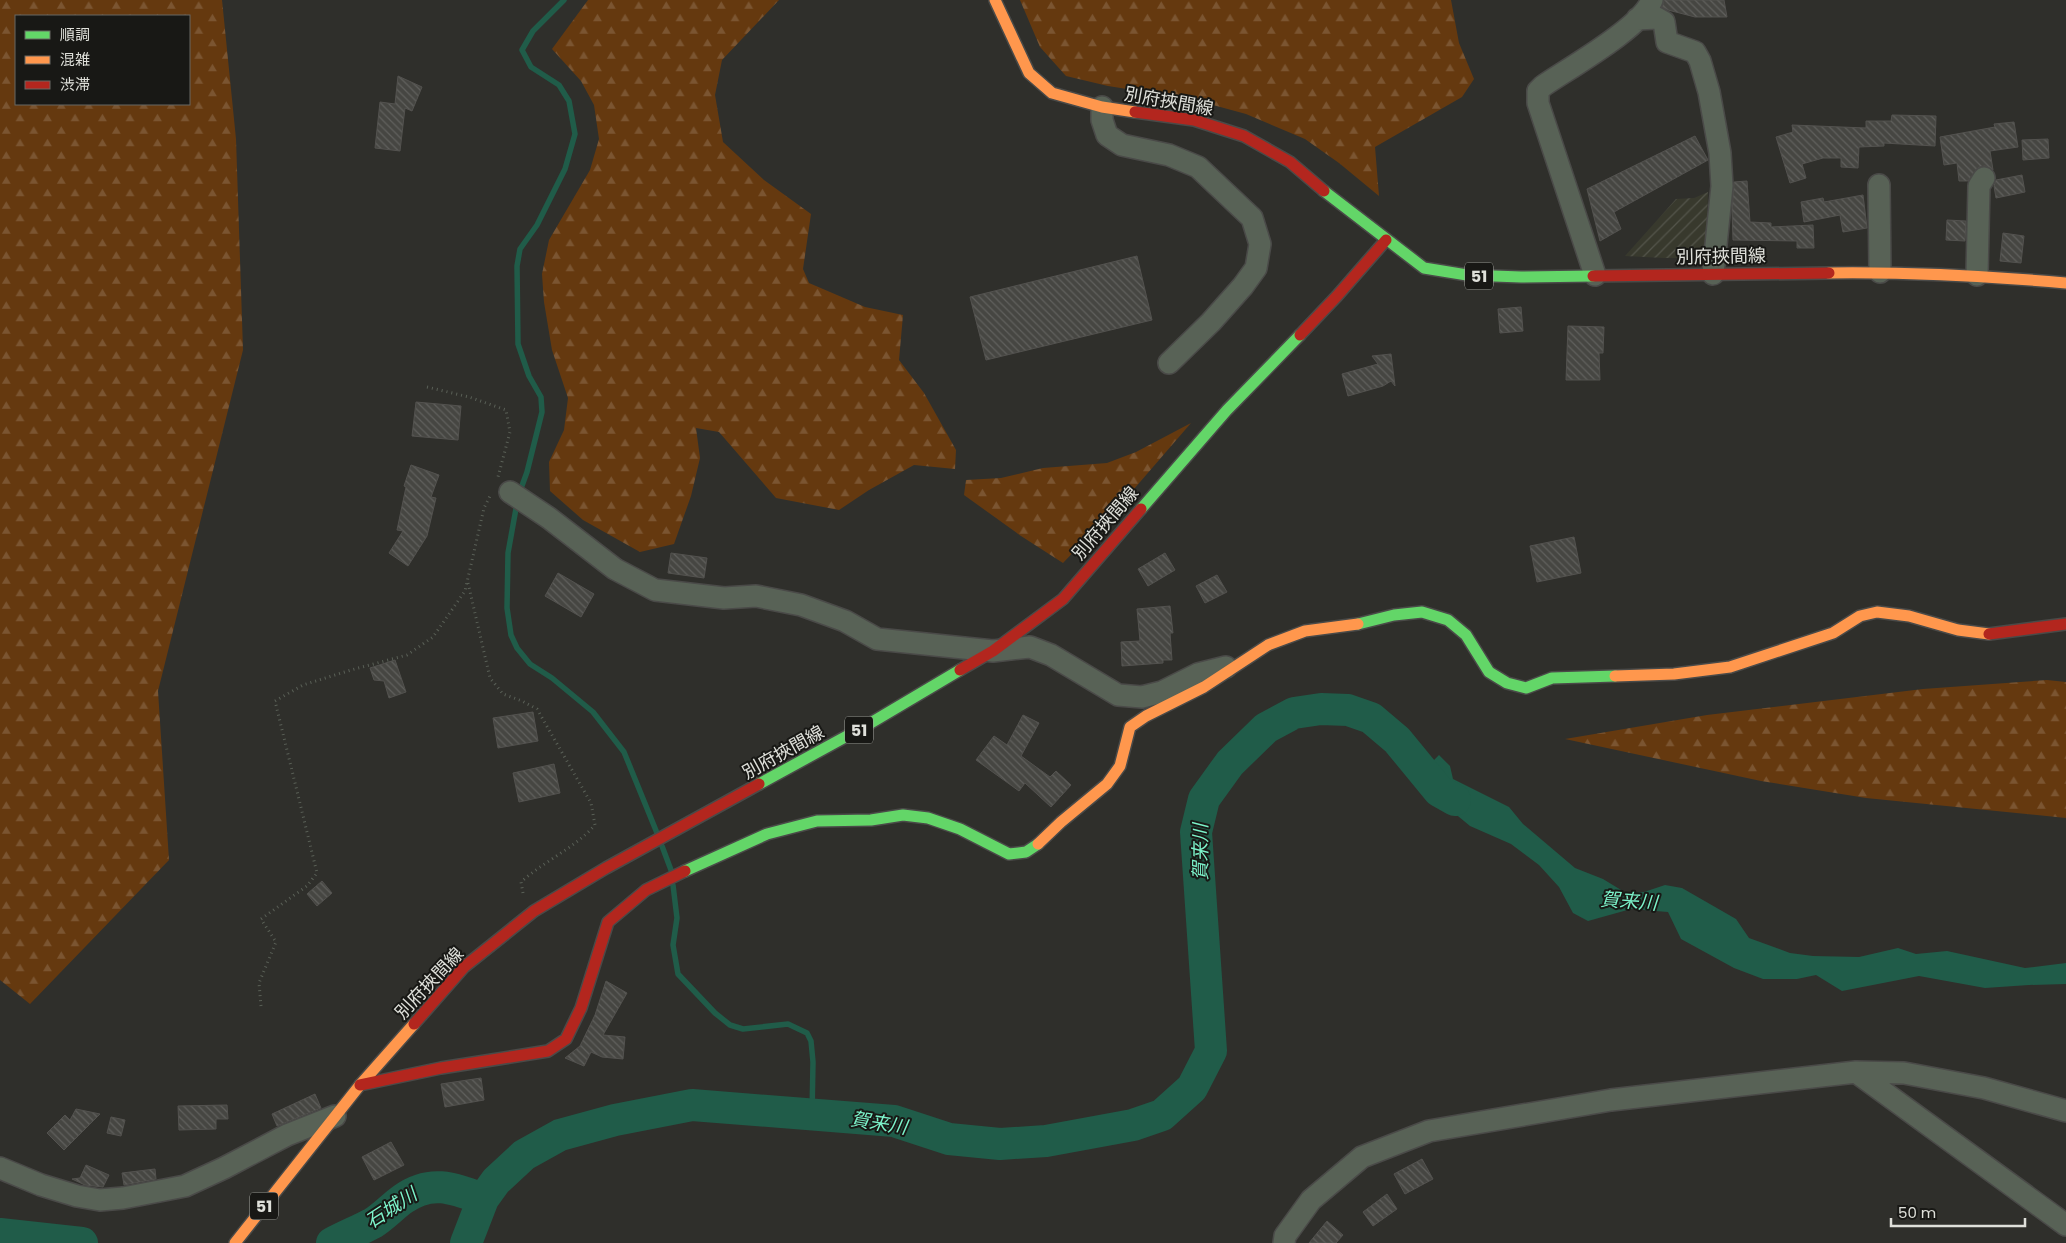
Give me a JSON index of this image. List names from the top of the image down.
{
  "streets": {
    "main road": ["別府挾間線", "51"]
  },
  "water": ["賀来川", "石城川"],
  "legend": ["順調", "混雑", "渋滞"],
  "scale_bar": "50 m"
}
